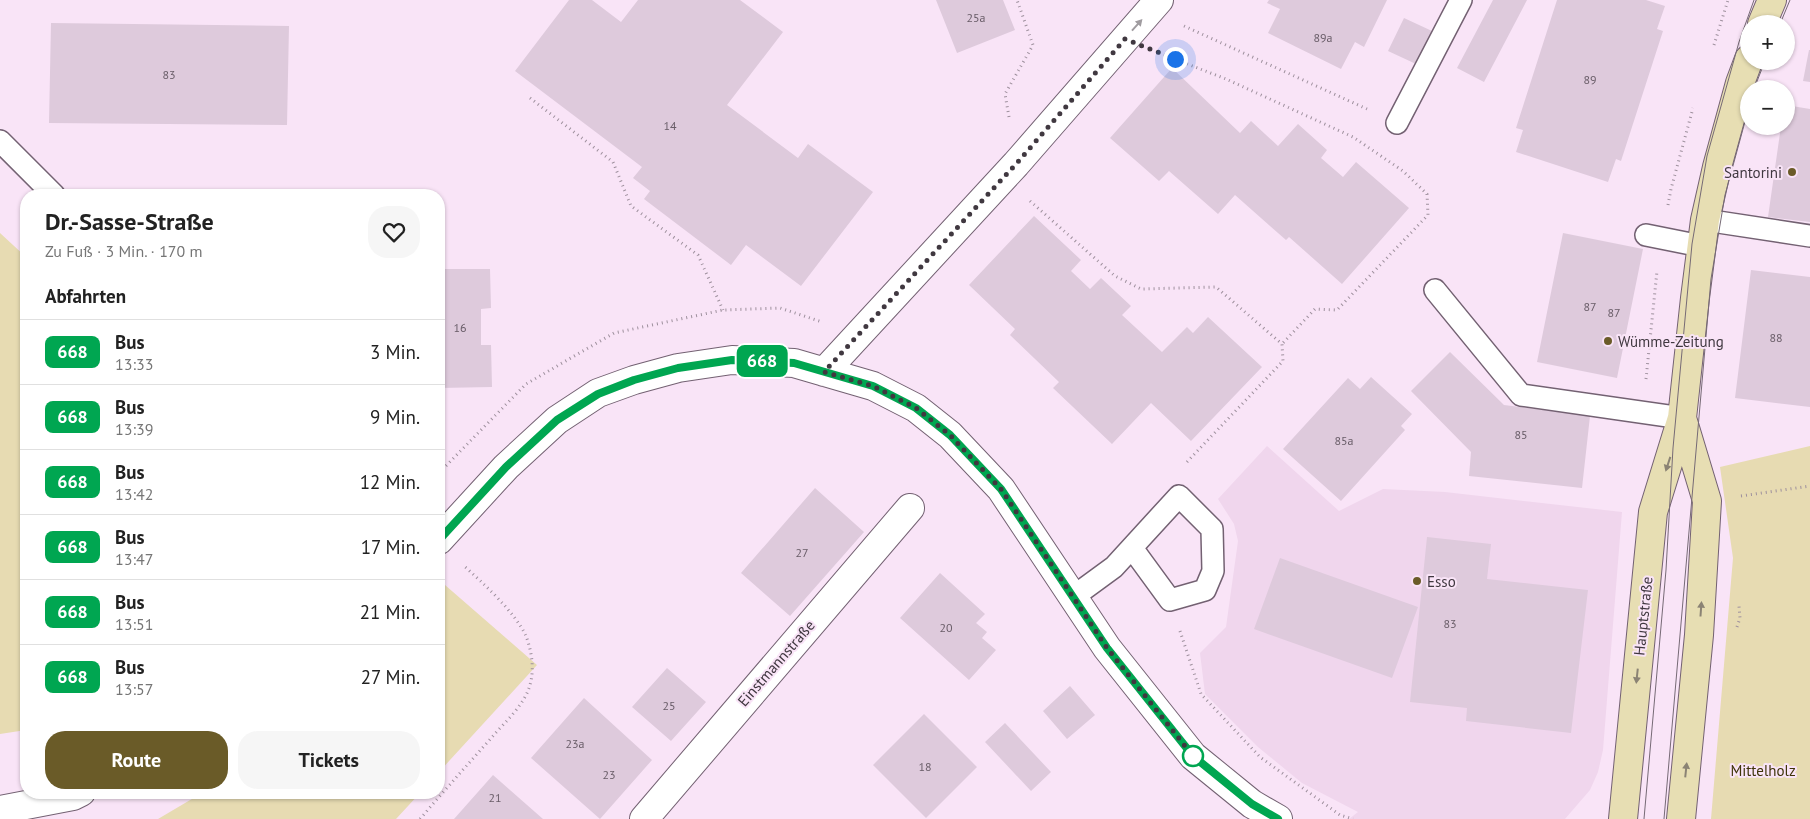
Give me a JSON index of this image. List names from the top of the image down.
{
  "streets": {
    "street": ["Hauptstraße", "Einstmannstraße"]
  },
  "parks": ["Mittelholz"],
  "places": ["Santorini", "Wümme-Zeitung", "Esso"],
  "lines": ["bus line 668"],
  "house_numbers": [
    "25a",
    "89a",
    "83",
    "89",
    "14",
    "87",
    "87",
    "16",
    "88",
    "85",
    "85a",
    "27",
    "83",
    "20",
    "25",
    "23a",
    "18",
    "23",
    "21"
  ],
  "page": {
    "on_map": "668",
    "map_buttons": ["+", "−"],
    "heading": [
      ["Dr.-Sasse-Straße", "Zu Fuß · 3 Min. · 170 m"],
      "Abfahrten"
    ],
    "list": [
      {
        "mark": "668",
        "name": "Bus",
        "note": "13:33",
        "value": "3 Min."
      },
      {
        "mark": "668",
        "name": "Bus",
        "note": "13:39",
        "value": "9 Min."
      },
      {
        "mark": "668",
        "name": "Bus",
        "note": "13:42",
        "value": "12 Min."
      },
      {
        "mark": "668",
        "name": "Bus",
        "note": "13:47",
        "value": "17 Min."
      },
      {
        "mark": "668",
        "name": "Bus",
        "note": "13:51",
        "value": "21 Min."
      },
      {
        "mark": "668",
        "name": "Bus",
        "note": "13:57",
        "value": "27 Min."
      }
    ],
    "buttons": ["Route", "Tickets"]
  }
}
